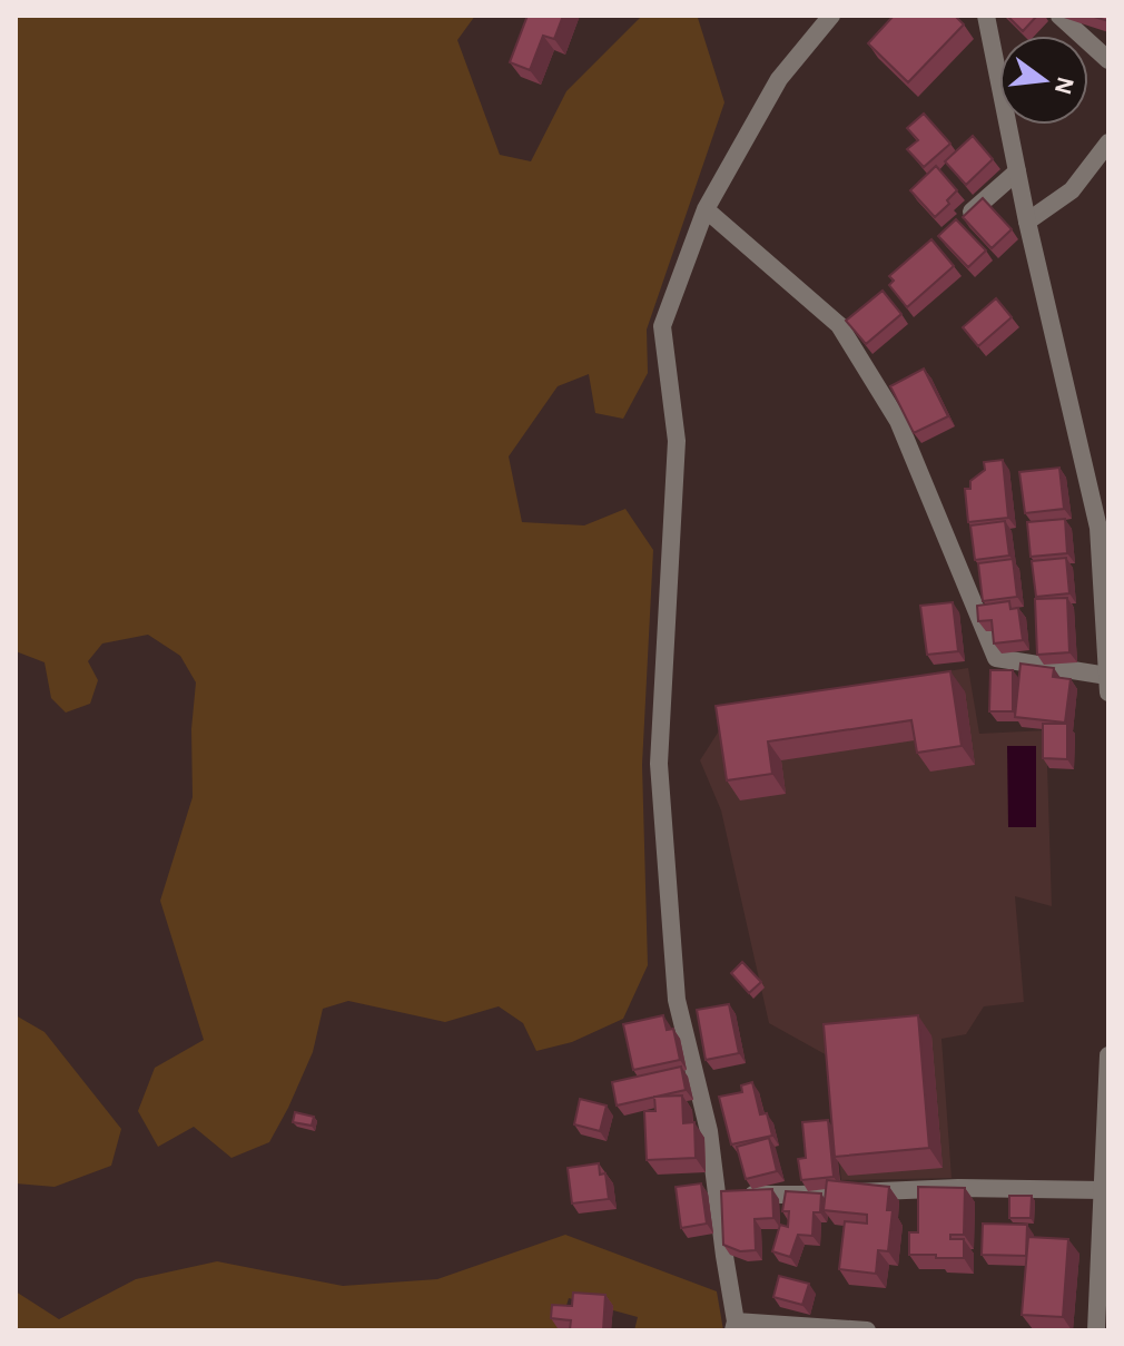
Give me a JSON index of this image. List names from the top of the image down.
{
  "north": "right"
}
